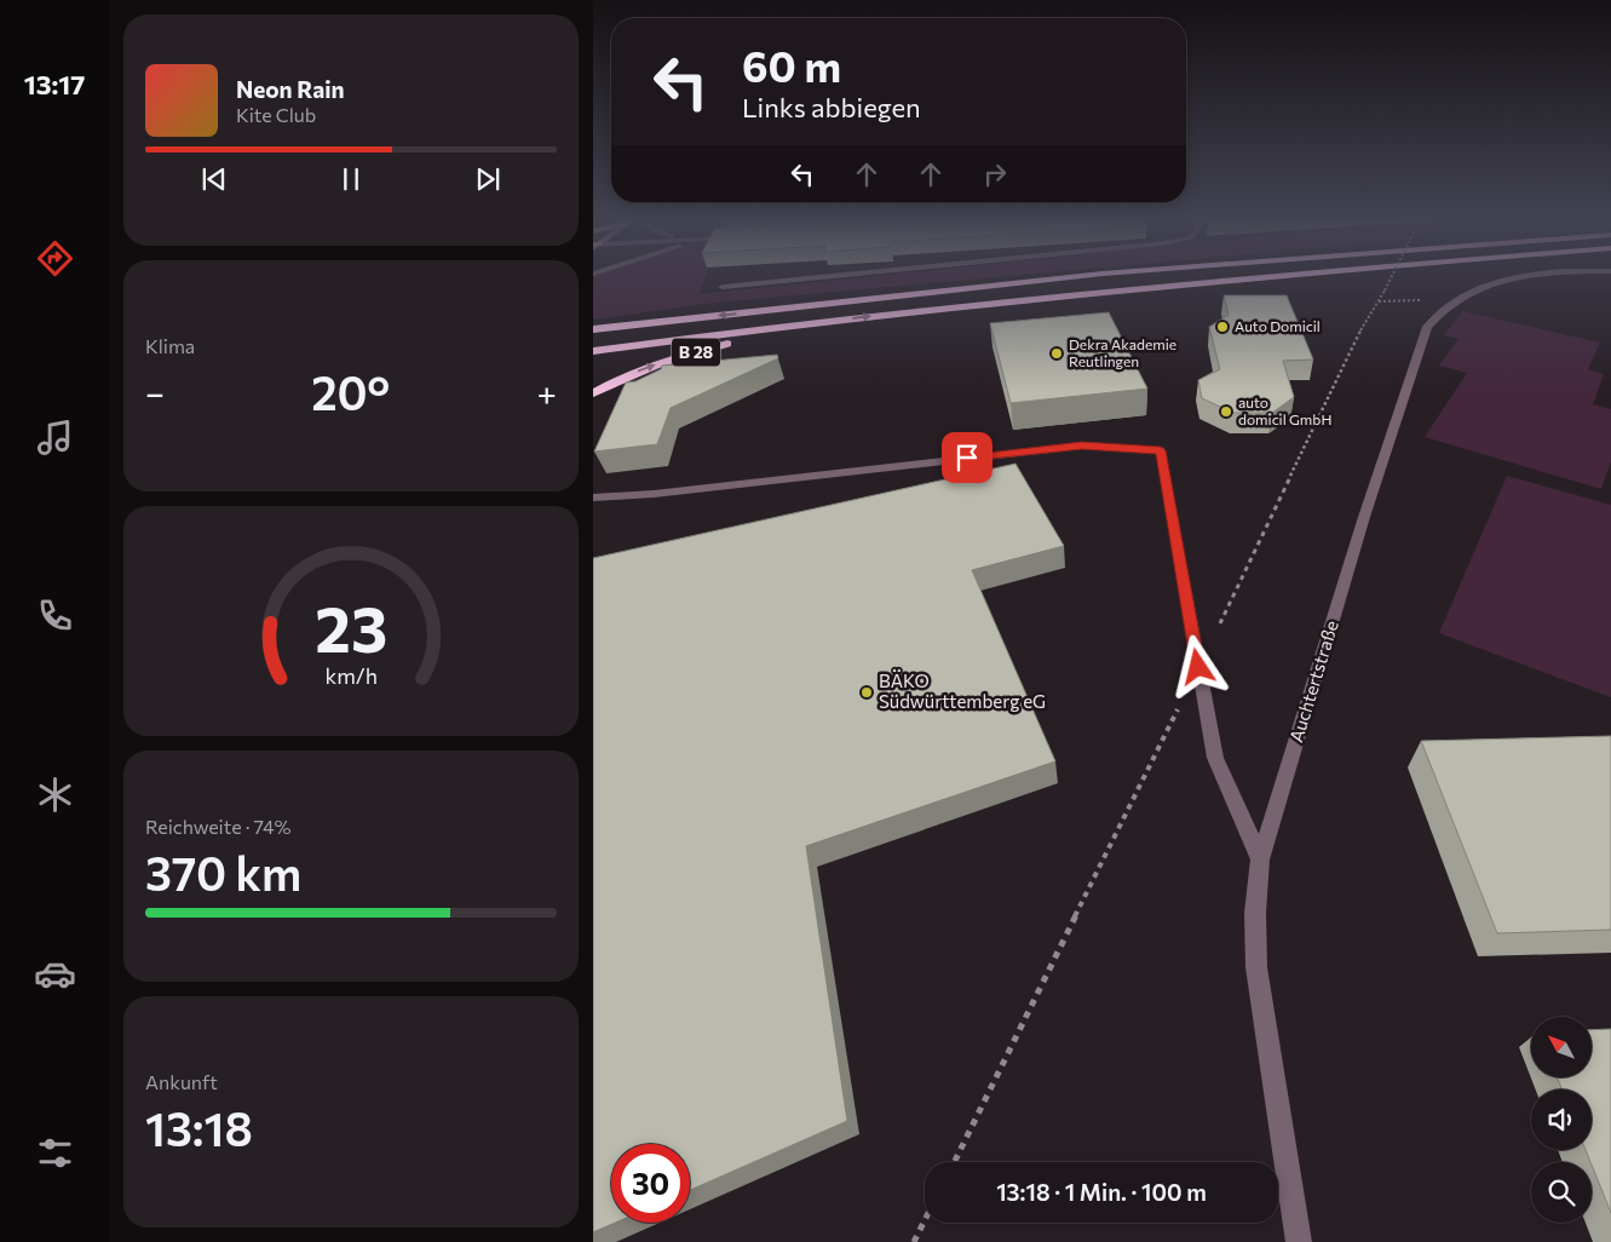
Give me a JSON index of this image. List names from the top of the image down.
{
  "streets": {
    "highway": ["B 28"],
    "street": ["Auchtertstraße"]
  },
  "places": [
    "Auto Domicil",
    "Dekra Akademie Reutlingen",
    "auto domicil GmbH",
    "BÄKO Südwürttemberg eG"
  ],
  "north": "top left",
  "page": {
    "tabs": "13:17",
    "turn": ["60 m", "Links abbiegen"],
    "song": ["Neon Rain", "Kite Club"],
    "tile": [
      "Klima",
      ["Reichweite · 74%", "370 km"],
      ["Ankunft", "13:18"]
    ],
    "heat": ["−", "20°", "+"],
    "limit": "30",
    "trip": "13:18 · 1 Min. · 100 m",
    "gauge": ["23", "km/h"]
  }
}
